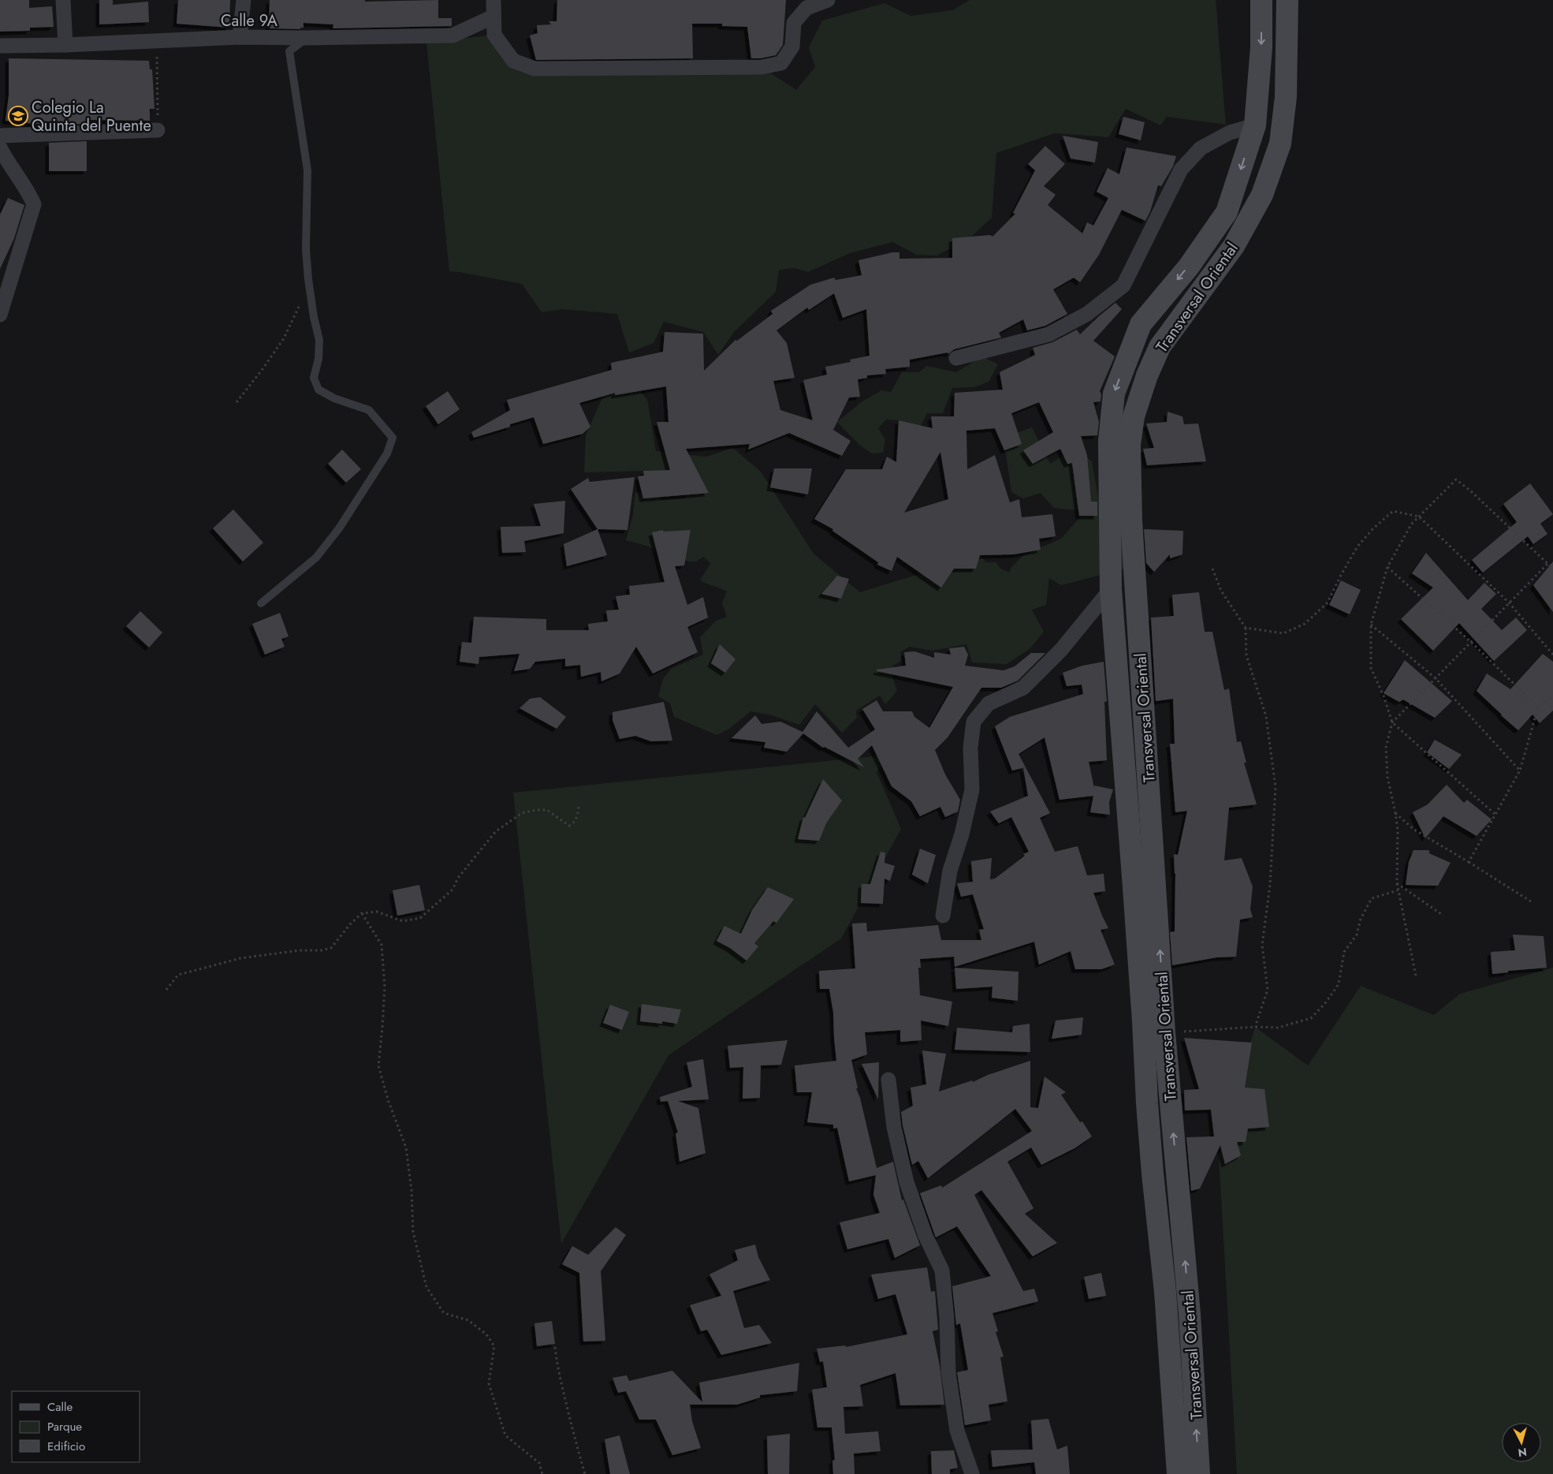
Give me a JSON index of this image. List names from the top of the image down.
{
  "streets": {
    "main road": ["Transversal Oriental"],
    "street": ["Calle 9A"]
  },
  "places": {
    "school or university": ["Colegio La Quinta del Puente"]
  },
  "legend": ["Calle", "Parque", "Edificio"],
  "north": "bottom"
}
